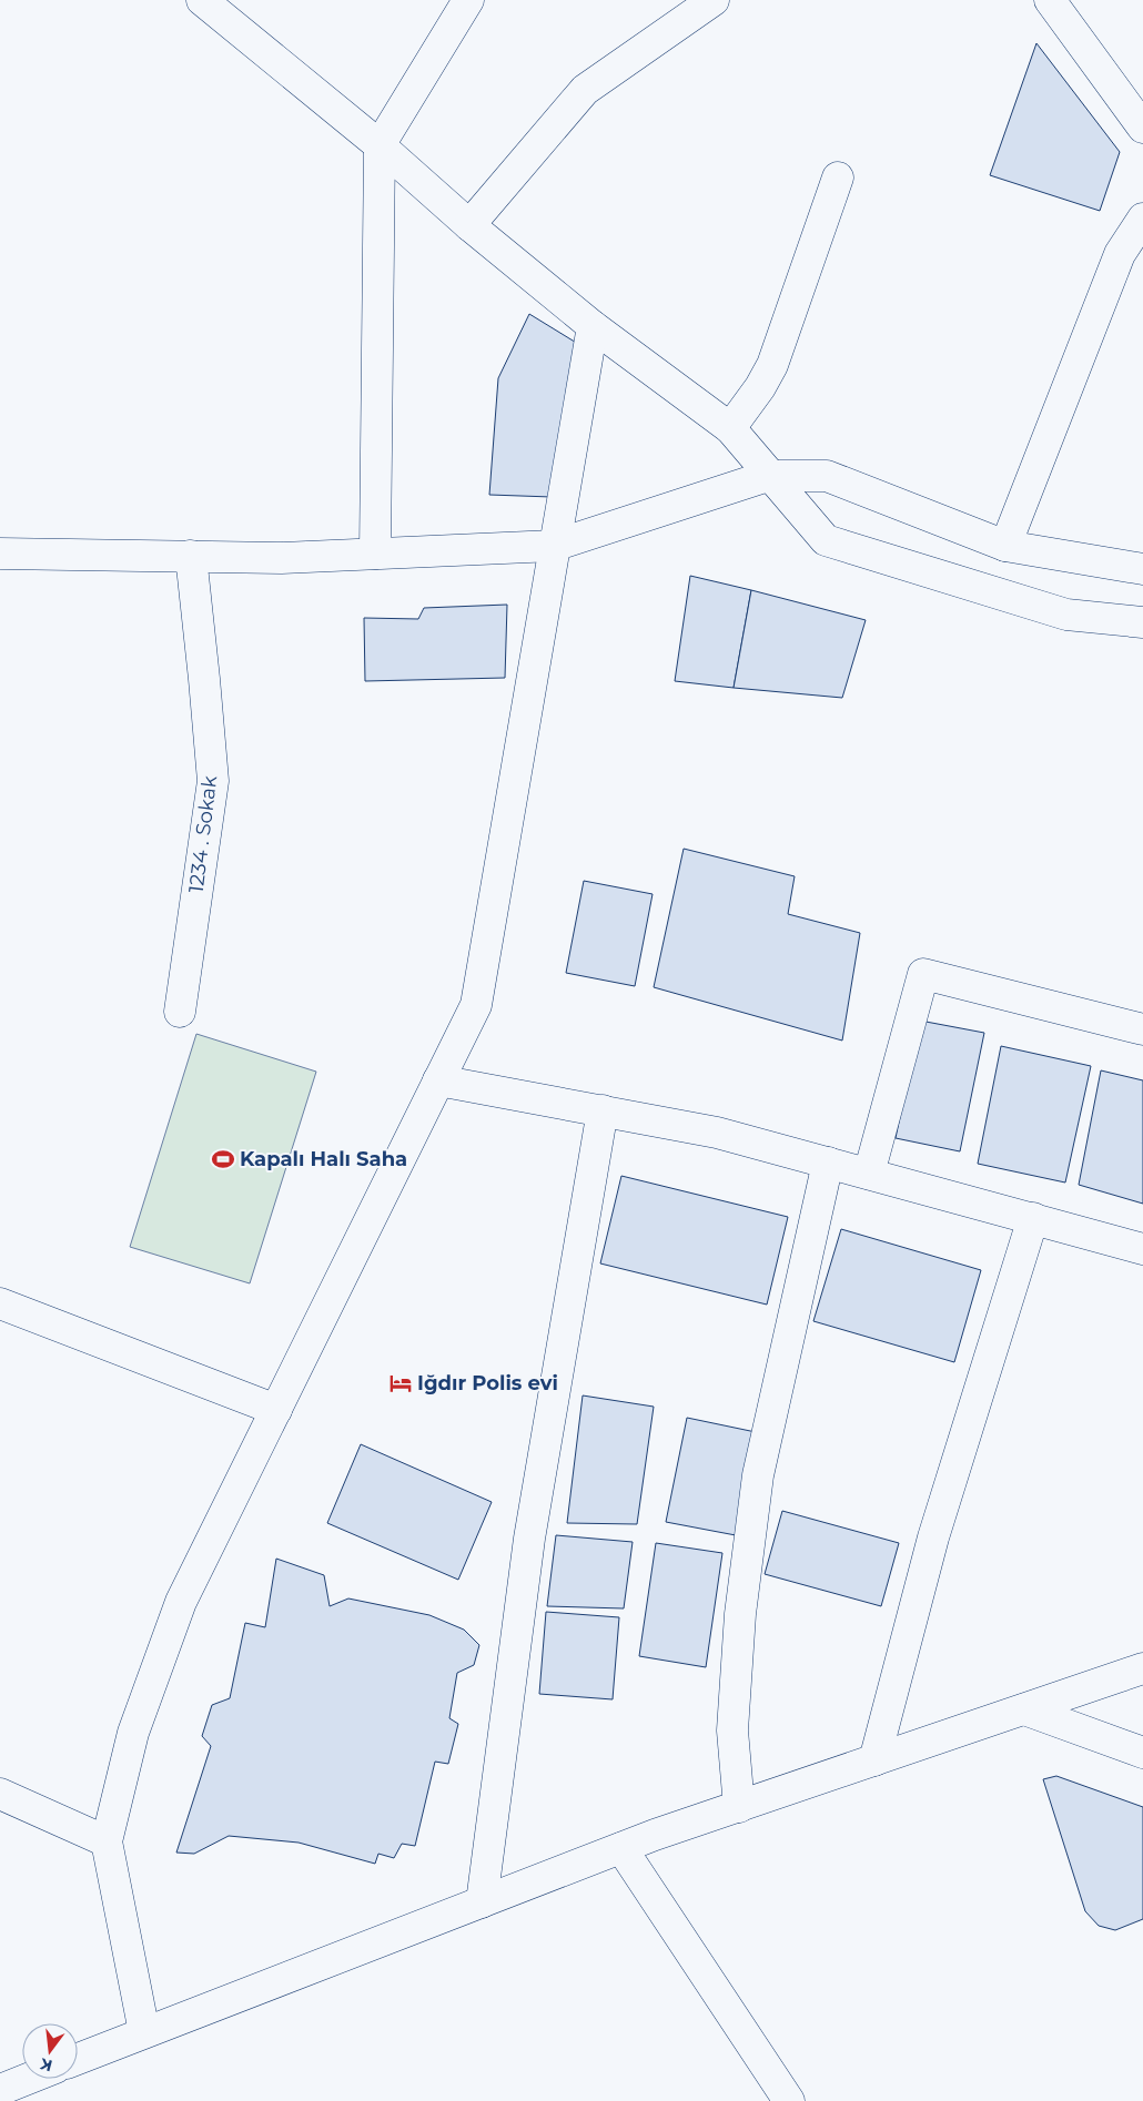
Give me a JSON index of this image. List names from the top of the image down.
{
  "streets": {
    "street": ["1234 . Sokak"]
  },
  "places": {
    "sports": ["Kapalı Halı Saha"],
    "hotel": ["Iğdır Polis evi"]
  },
  "north": "bottom"
}
